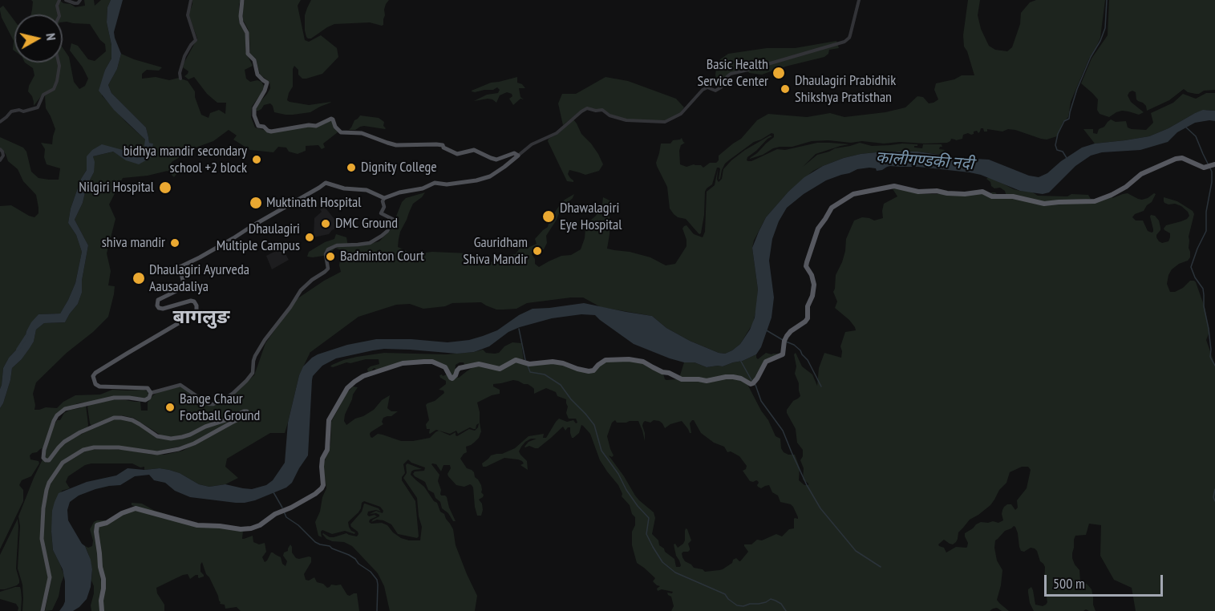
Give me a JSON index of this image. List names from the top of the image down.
{
  "districts": ["बागलुङ"],
  "water": ["कालीगण्डकी नदी"],
  "places": [
    "Basic Health Service Center",
    "Dhaulagiri Prabidhik Shikshya Pratisthan",
    "bidhya mandir secondary school +2 block",
    "Dignity College",
    "Nilgiri Hospital",
    "Muktinath Hospital",
    "Dhawalagiri Eye Hospital",
    "DMC Ground",
    "Dhaulagiri Multiple Campus",
    "shiva mandir",
    "Gauridham Shiva Mandir",
    "Badminton Court",
    "Dhaulagiri Ayurveda Aausadaliya",
    "Bange Chaur Football Ground"
  ],
  "scale_bar": "500 m",
  "north": "right"
}
